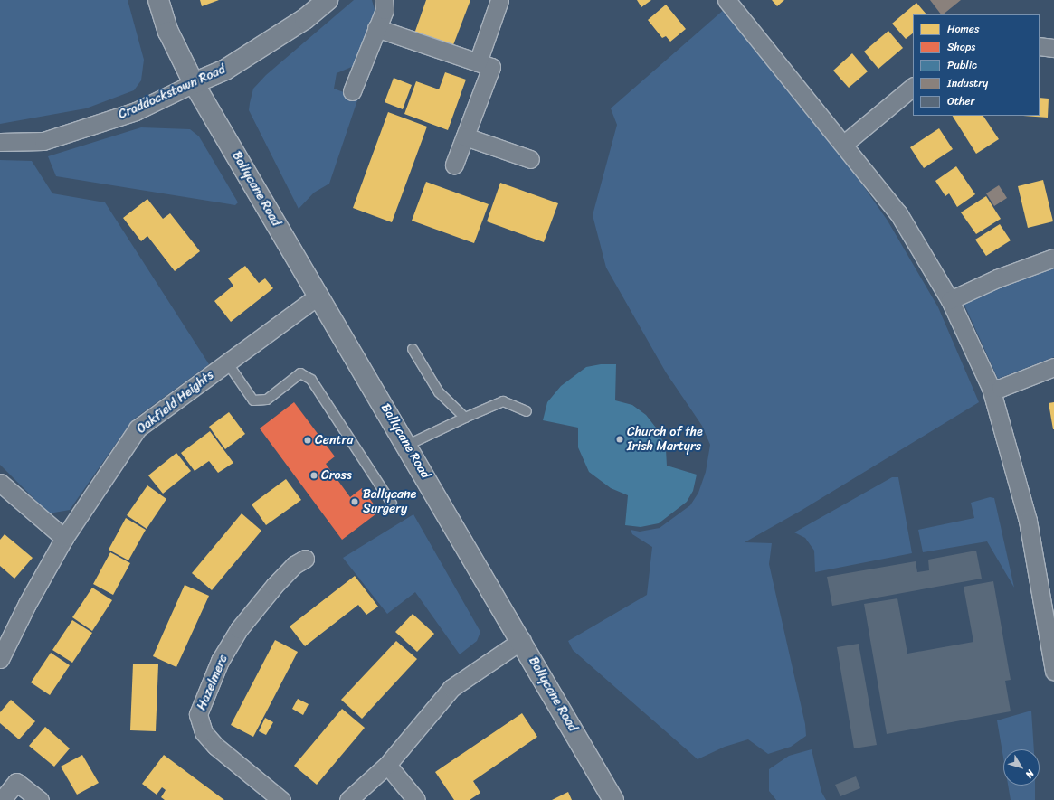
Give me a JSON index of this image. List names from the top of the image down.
{
  "streets": {
    "main road": ["Craddockstown Road", "Ballycane Road"],
    "street": ["Oakfield Heights", "Hazelmere"]
  },
  "crossings": [
    ["Craddockstown Road", "Ballycane Road"],
    ["Ballycane Road", "Oakfield Heights"]
  ],
  "places": [
    "Church of the Irish Martyrs",
    "Centra",
    "Cross",
    "Ballycane Surgery"
  ],
  "legend": [
    "Homes",
    "Shops",
    "Public",
    "Industry",
    "Other"
  ],
  "north": "bottom right"
}
